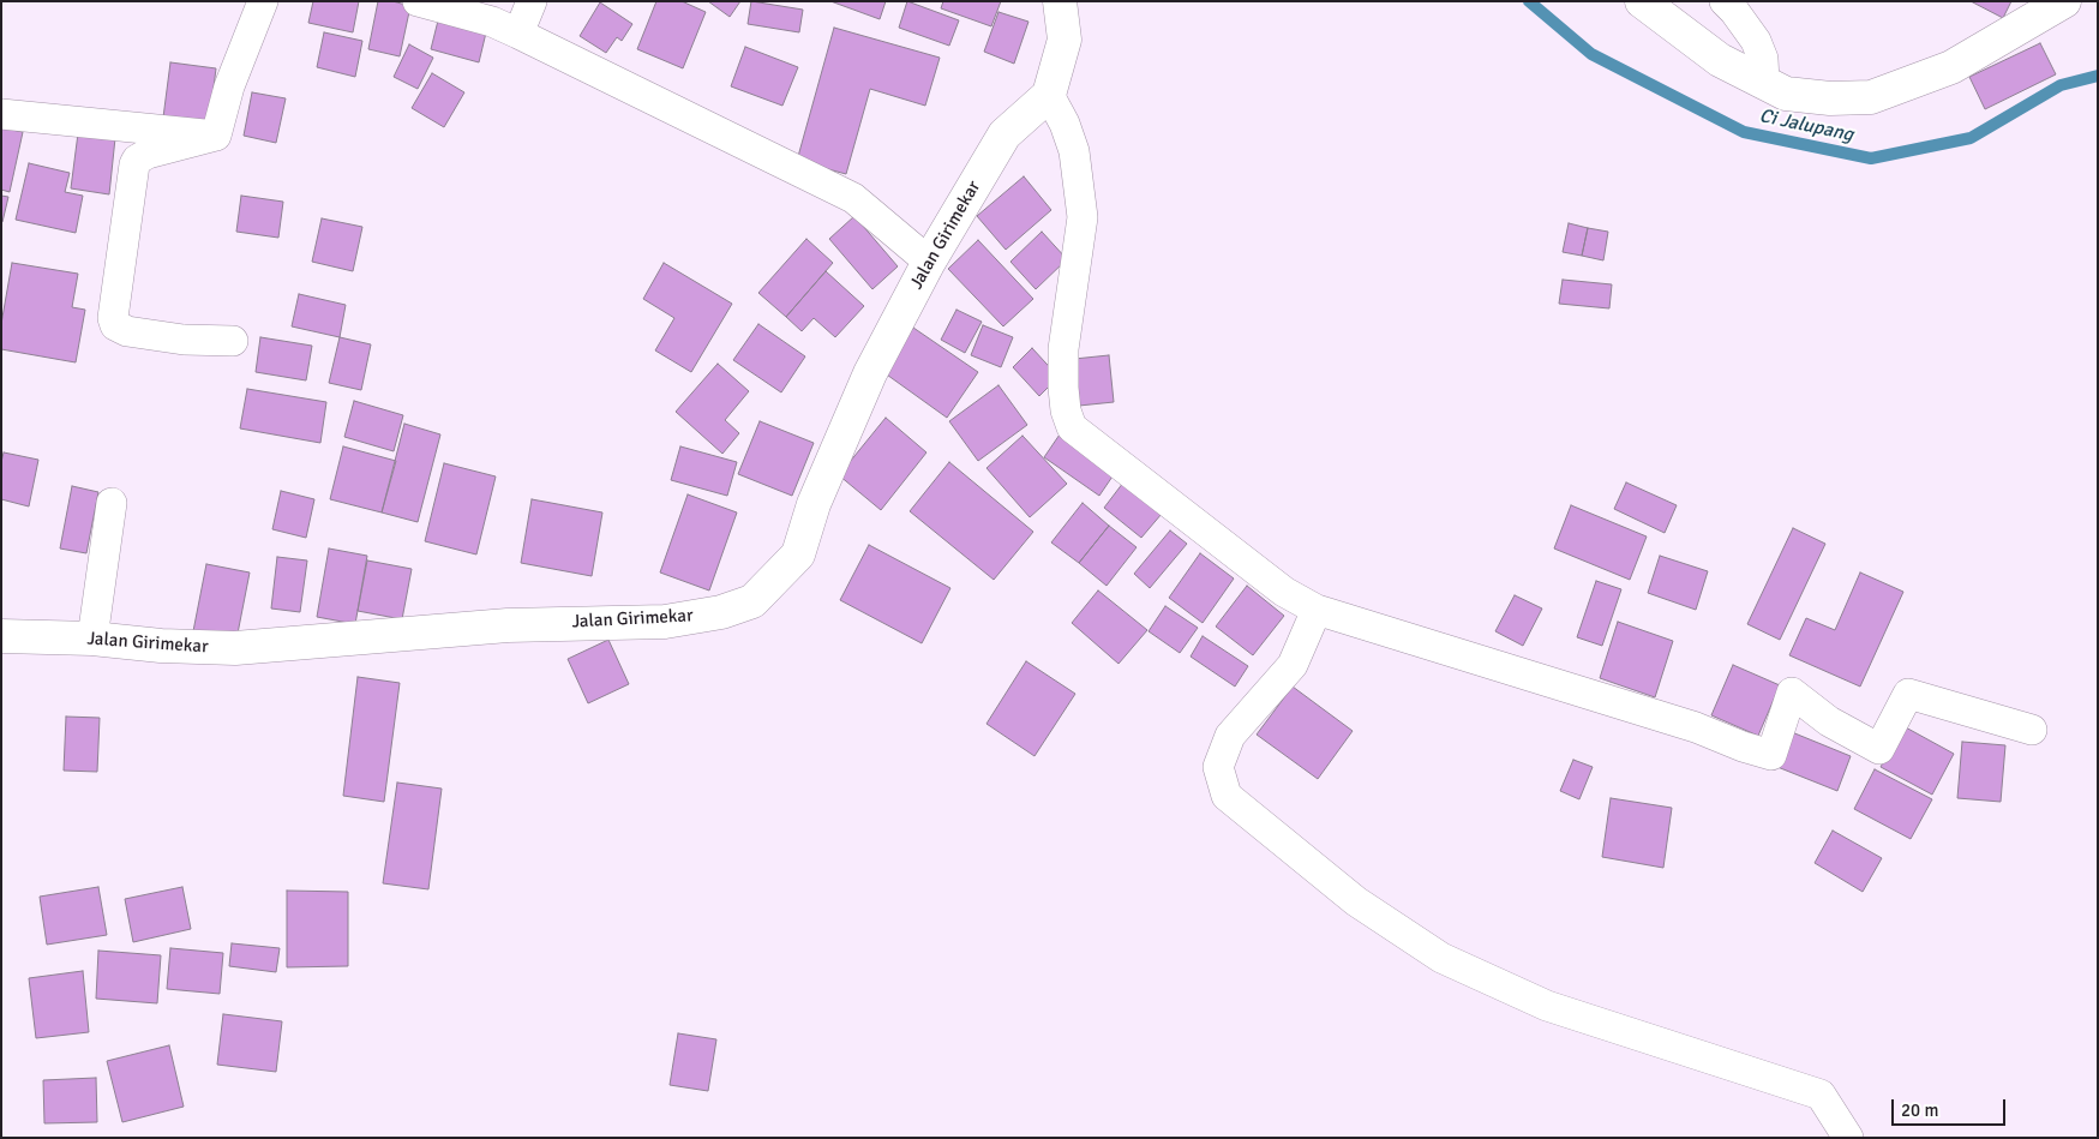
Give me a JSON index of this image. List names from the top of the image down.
{
  "streets": {
    "street": ["Jalan Girimekar"]
  },
  "water": ["Ci Jalupang"],
  "scale_bar": "20 m"
}
